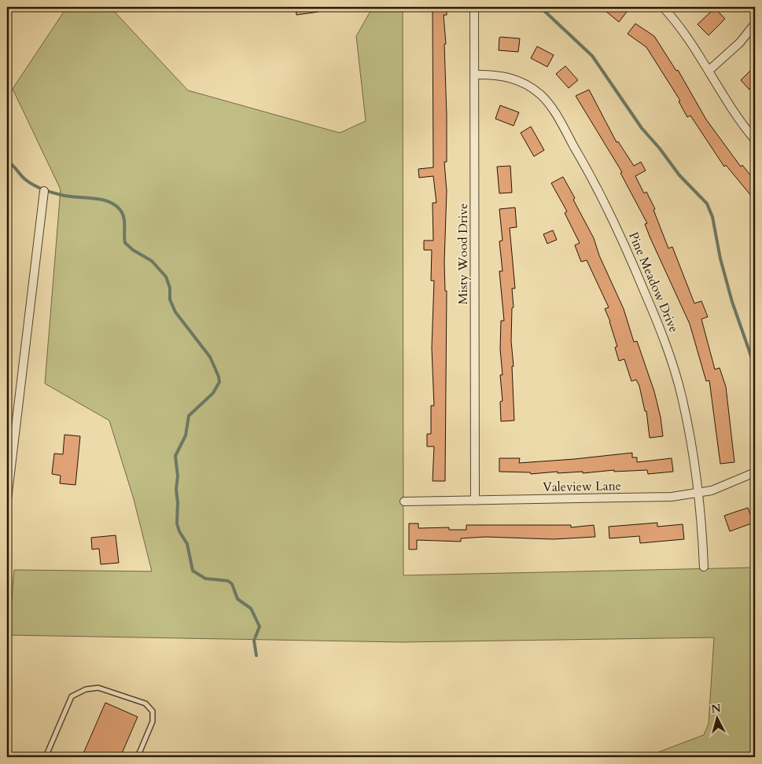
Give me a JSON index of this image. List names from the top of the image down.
{
  "streets": {
    "street": ["Misty Wood Drive", "Pine Meadow Drive", "Valeview Lane"]
  },
  "crossings": [
    ["Misty Wood Drive", "Pine Meadow Drive"],
    ["Misty Wood Drive", "Valeview Lane"],
    ["Pine Meadow Drive", "Valeview Lane"]
  ],
  "north": "top"
}
